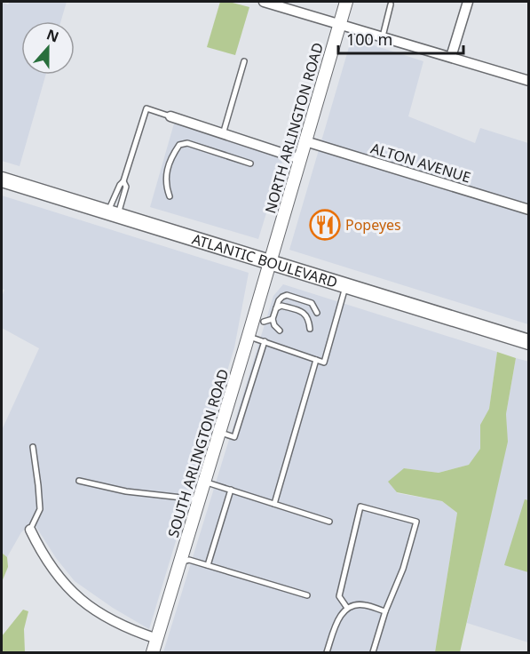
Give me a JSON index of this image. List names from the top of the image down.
{
  "streets": {
    "main road": ["NORTH ARLINGTON ROAD", "ATLANTIC BOULEVARD", "SOUTH ARLINGTON ROAD"],
    "street": ["ALTON AVENUE"]
  },
  "crossings": [
    ["NORTH ARLINGTON ROAD", "ALTON AVENUE"],
    ["NORTH ARLINGTON ROAD", "ATLANTIC BOULEVARD"],
    ["NORTH ARLINGTON ROAD", "SOUTH ARLINGTON ROAD"],
    ["ATLANTIC BOULEVARD", "SOUTH ARLINGTON ROAD"]
  ],
  "places": {
    "restaurant": ["Popeyes"]
  },
  "scale_bar": "100 m",
  "north": "top"
}
